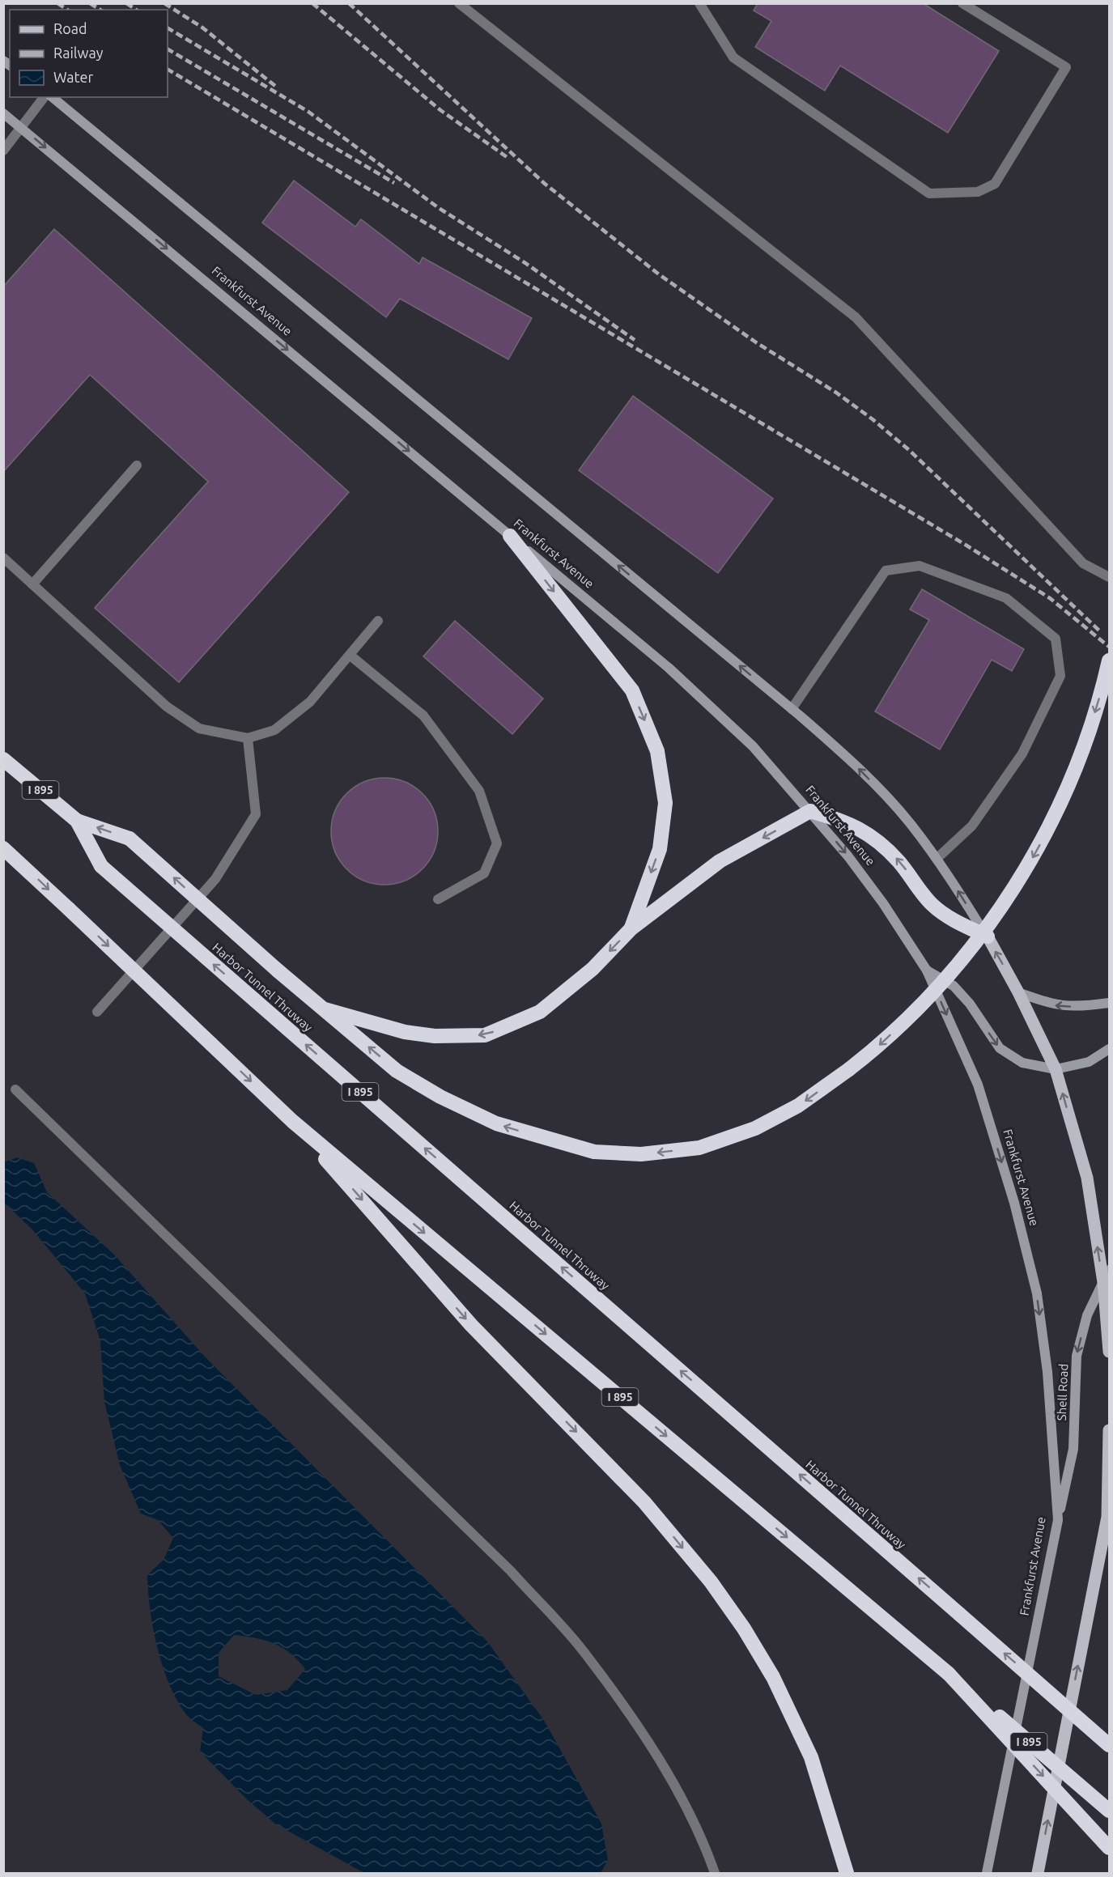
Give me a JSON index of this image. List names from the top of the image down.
{
  "streets": {
    "highway": ["I 895", "Harbor Tunnel Thruway"],
    "main road": ["Frankfurst Avenue", "Shell Road"]
  },
  "crossings": [
    ["Frankfurst Avenue", "Shell Road"]
  ],
  "legend": ["Road", "Railway", "Water"]
}
